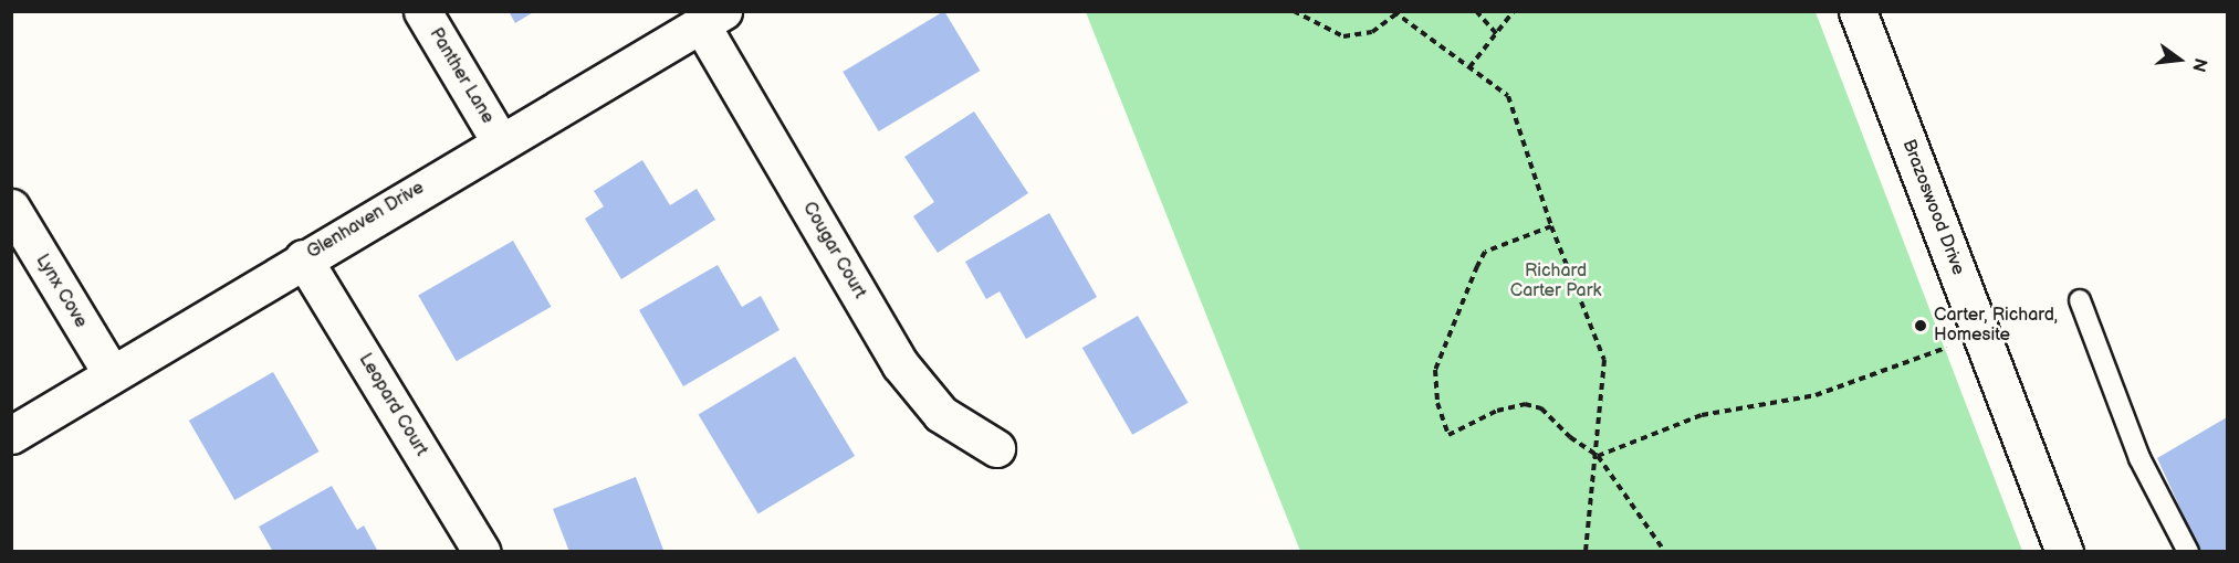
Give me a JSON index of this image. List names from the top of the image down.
{
  "streets": {
    "street": [
      "Panther Lane",
      "Brazoswood Drive",
      "Glenhaven Drive",
      "Cougar Court",
      "Lynx Cove",
      "Leopard Court"
    ]
  },
  "crossings": [
    ["Panther Lane", "Glenhaven Drive"],
    ["Glenhaven Drive", "Cougar Court"],
    ["Glenhaven Drive", "Lynx Cove"],
    ["Glenhaven Drive", "Leopard Court"]
  ],
  "parks": ["Richard Carter Park"],
  "places": ["Carter, Richard, Homesite"],
  "north": "right"
}
